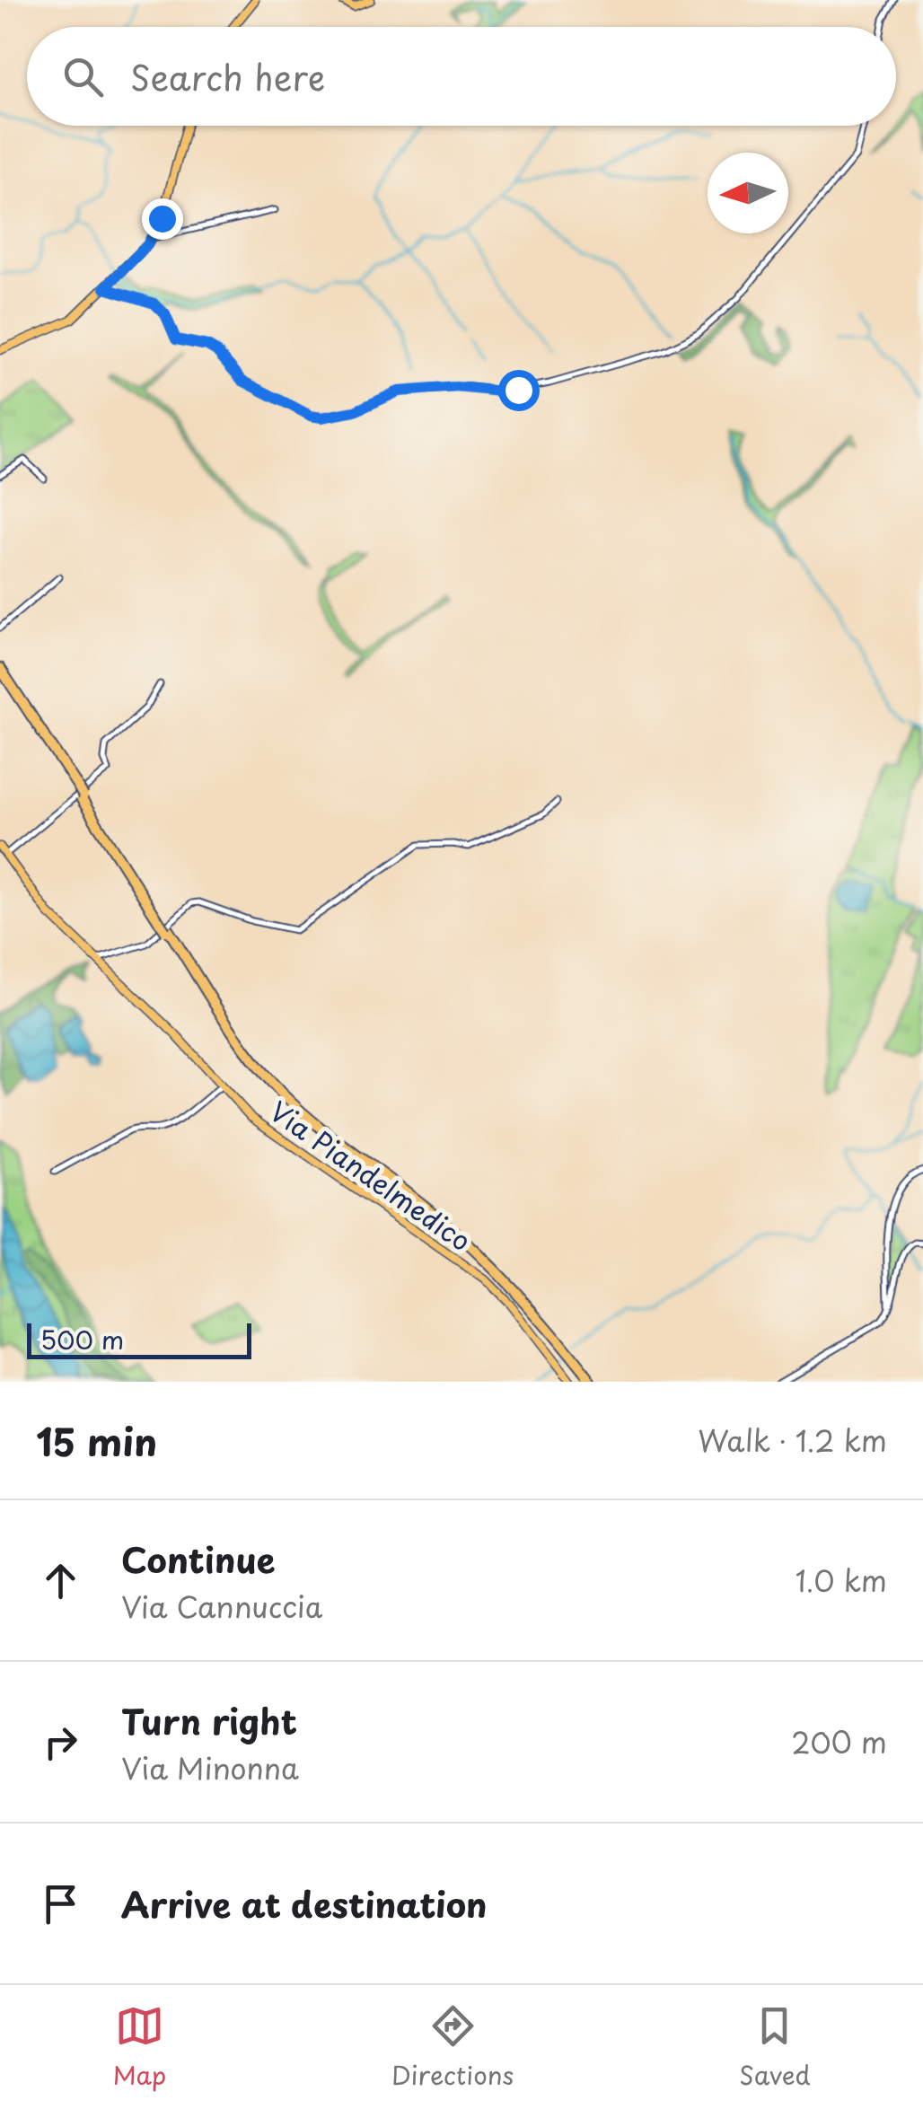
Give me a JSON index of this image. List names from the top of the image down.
{
  "streets": {
    "main road": ["Via Piandelmedico"]
  },
  "scale_bar": "500 m",
  "north": "left",
  "page": {
    "search": "Search here",
    "scale": "500 m",
    "heading": ["15 min", "Walk · 1.2 km"],
    "list": [
      ["Continue", "Via Cannuccia", "1.0 km"],
      ["Turn right", "Via Minonna", "200 m"],
      "Arrive at destination"
    ],
    "nav": ["Map", "Directions", "Saved"]
  }
}
